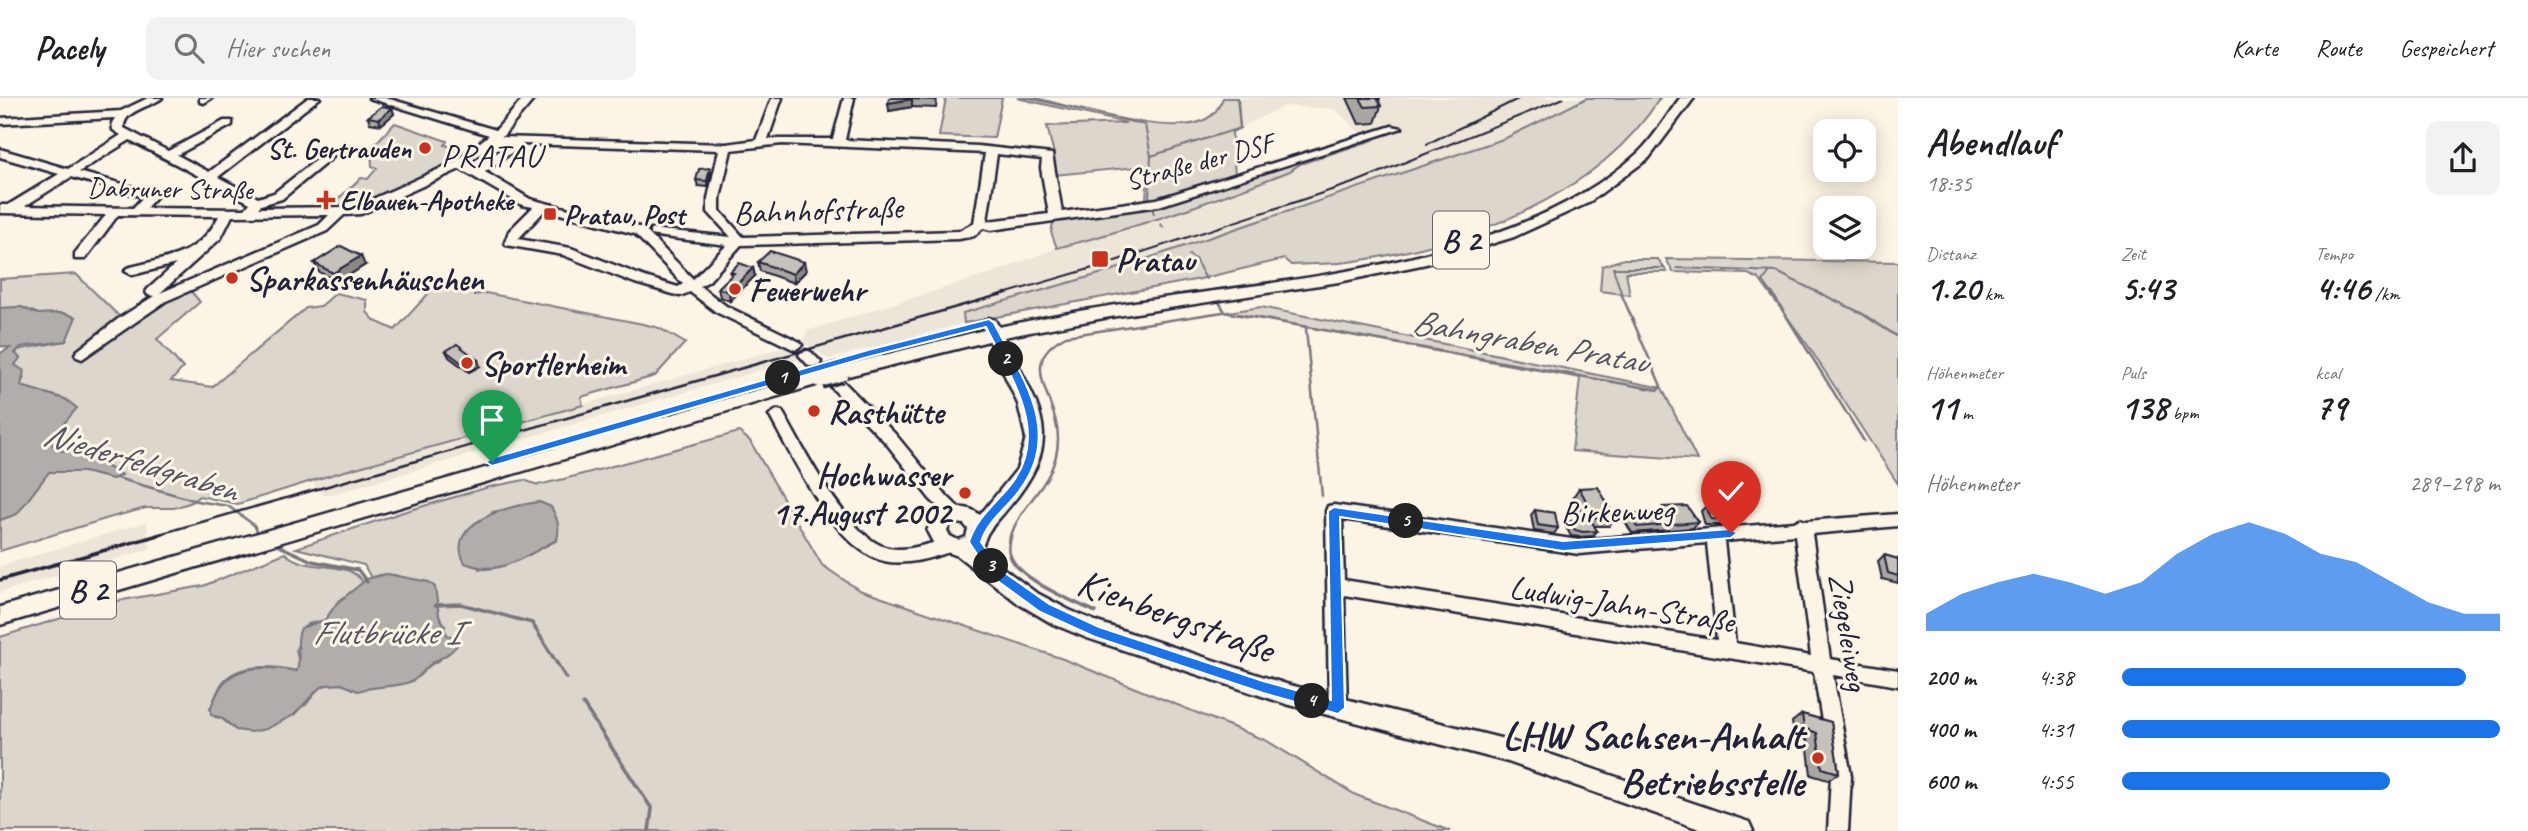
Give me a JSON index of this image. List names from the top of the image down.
{
  "streets": {
    "main road": ["B 2", "Kienbergstraße"],
    "street": [
      "Straße der DSF",
      "Dabruner Straße",
      "Bahnhofstraße",
      "Birkenweg",
      "Ludwig-Jahn-Straße",
      "Ziegeleiweg"
    ]
  },
  "crossings": [
    ["Straße der DSF", "Bahnhofstraße"],
    ["Birkenweg", "Ludwig-Jahn-Straße"],
    ["Birkenweg", "Ziegeleiweg"],
    ["Ludwig-Jahn-Straße", "Ziegeleiweg"]
  ],
  "districts": ["PRATAU"],
  "water": ["Bahngraben Pratau", "Niederfeldgraben", "Flutbrücke I"],
  "places": {
    "other": [
      "St. Gertrauden",
      "Sparkassenhäuschen",
      "Feuerwehr",
      "Sportlerheim",
      "Rasthütte",
      "Hochwasser 17.August 2002",
      "LHW Sachsen-Anhalt Betriebsstelle"
    ],
    "health": ["Elbauen-Apotheke"],
    "transit": ["Pratau, Post", "Pratau"]
  },
  "page": {
    "header": "Pacely",
    "search": "Hier suchen",
    "nav": ["Karte", "Route", "Gespeichert"],
    "heading": ["Abendlauf", "18:35"],
    "stats": [
      ["Distanz", "1.20 km"],
      ["Zeit", "5:43"],
      ["Tempo", "4:46 /km"],
      ["Höhenmeter", "11 m"],
      ["Puls", "138 bpm"],
      ["kcal", "79"]
    ],
    "pins": [
      "2",
      "1",
      "5",
      "3",
      "4"
    ],
    "chart": ["Höhenmeter", "289–298 m"],
    "list": [
      {
        "name": "200 m",
        "note": "4:38"
      },
      {
        "name": "400 m",
        "note": "4:31"
      },
      {
        "name": "600 m",
        "note": "4:55"
      }
    ]
  }
}
